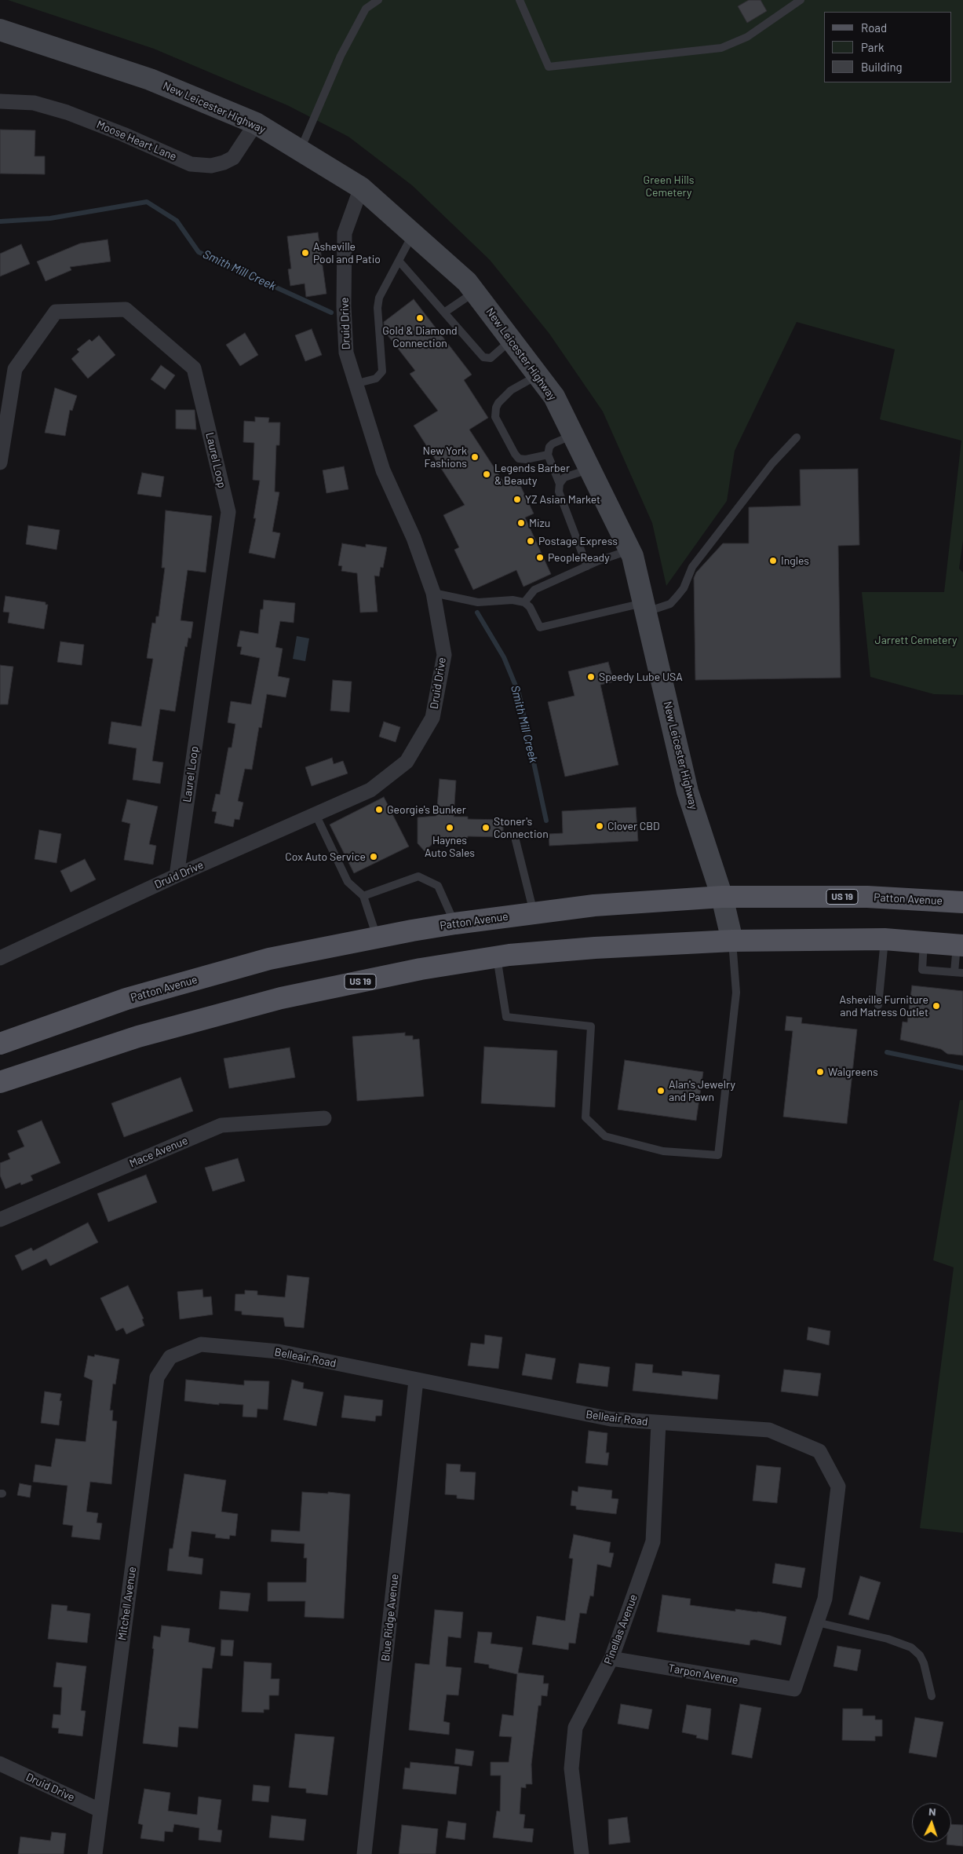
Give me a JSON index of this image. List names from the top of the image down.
{
  "streets": {
    "main road": ["New Leicester Highway", "US 19", "Patton Avenue"],
    "street": [
      "Moose Heart Lane",
      "Druid Drive",
      "Laurel Loop",
      "Mace Avenue",
      "Belleair Road",
      "Mitchell Avenue",
      "Blue Ridge Avenue",
      "Pinellas Avenue",
      "Tarpon Avenue"
    ]
  },
  "crossings": [
    ["New Leicester Highway", "Moose Heart Lane"],
    ["New Leicester Highway", "Druid Drive"],
    ["New Leicester Highway", "US 19"],
    ["New Leicester Highway", "Patton Avenue"],
    ["Druid Drive", "Laurel Loop"],
    ["Druid Drive", "Mitchell Avenue"],
    ["Belleair Road", "Mitchell Avenue"],
    ["Belleair Road", "Blue Ridge Avenue"],
    ["Belleair Road", "Pinellas Avenue"],
    ["Belleair Road", "Tarpon Avenue"],
    ["Pinellas Avenue", "Tarpon Avenue"]
  ],
  "water": ["Smith Mill Creek"],
  "parks": ["Green Hills Cemetery", "Jarrett Cemetery"],
  "places": [
    "Asheville Pool and Patio",
    "Gold & Diamond Connection",
    "New York Fashions",
    "Legends Barber & Beauty",
    "YZ Asian Market",
    "Mizu",
    "Postage Express",
    "PeopleReady",
    "Ingles",
    "Speedy Lube USA",
    "Georgie's Bunker",
    "Clover CBD",
    "Haynes Auto Sales",
    "Stoner's Connection",
    "Cox Auto Service",
    "Asheville Furniture and Matress Outlet",
    "Walgreens",
    "Alan's Jewelry and Pawn"
  ],
  "legend": ["Road", "Park", "Building"],
  "north": "top"
}
